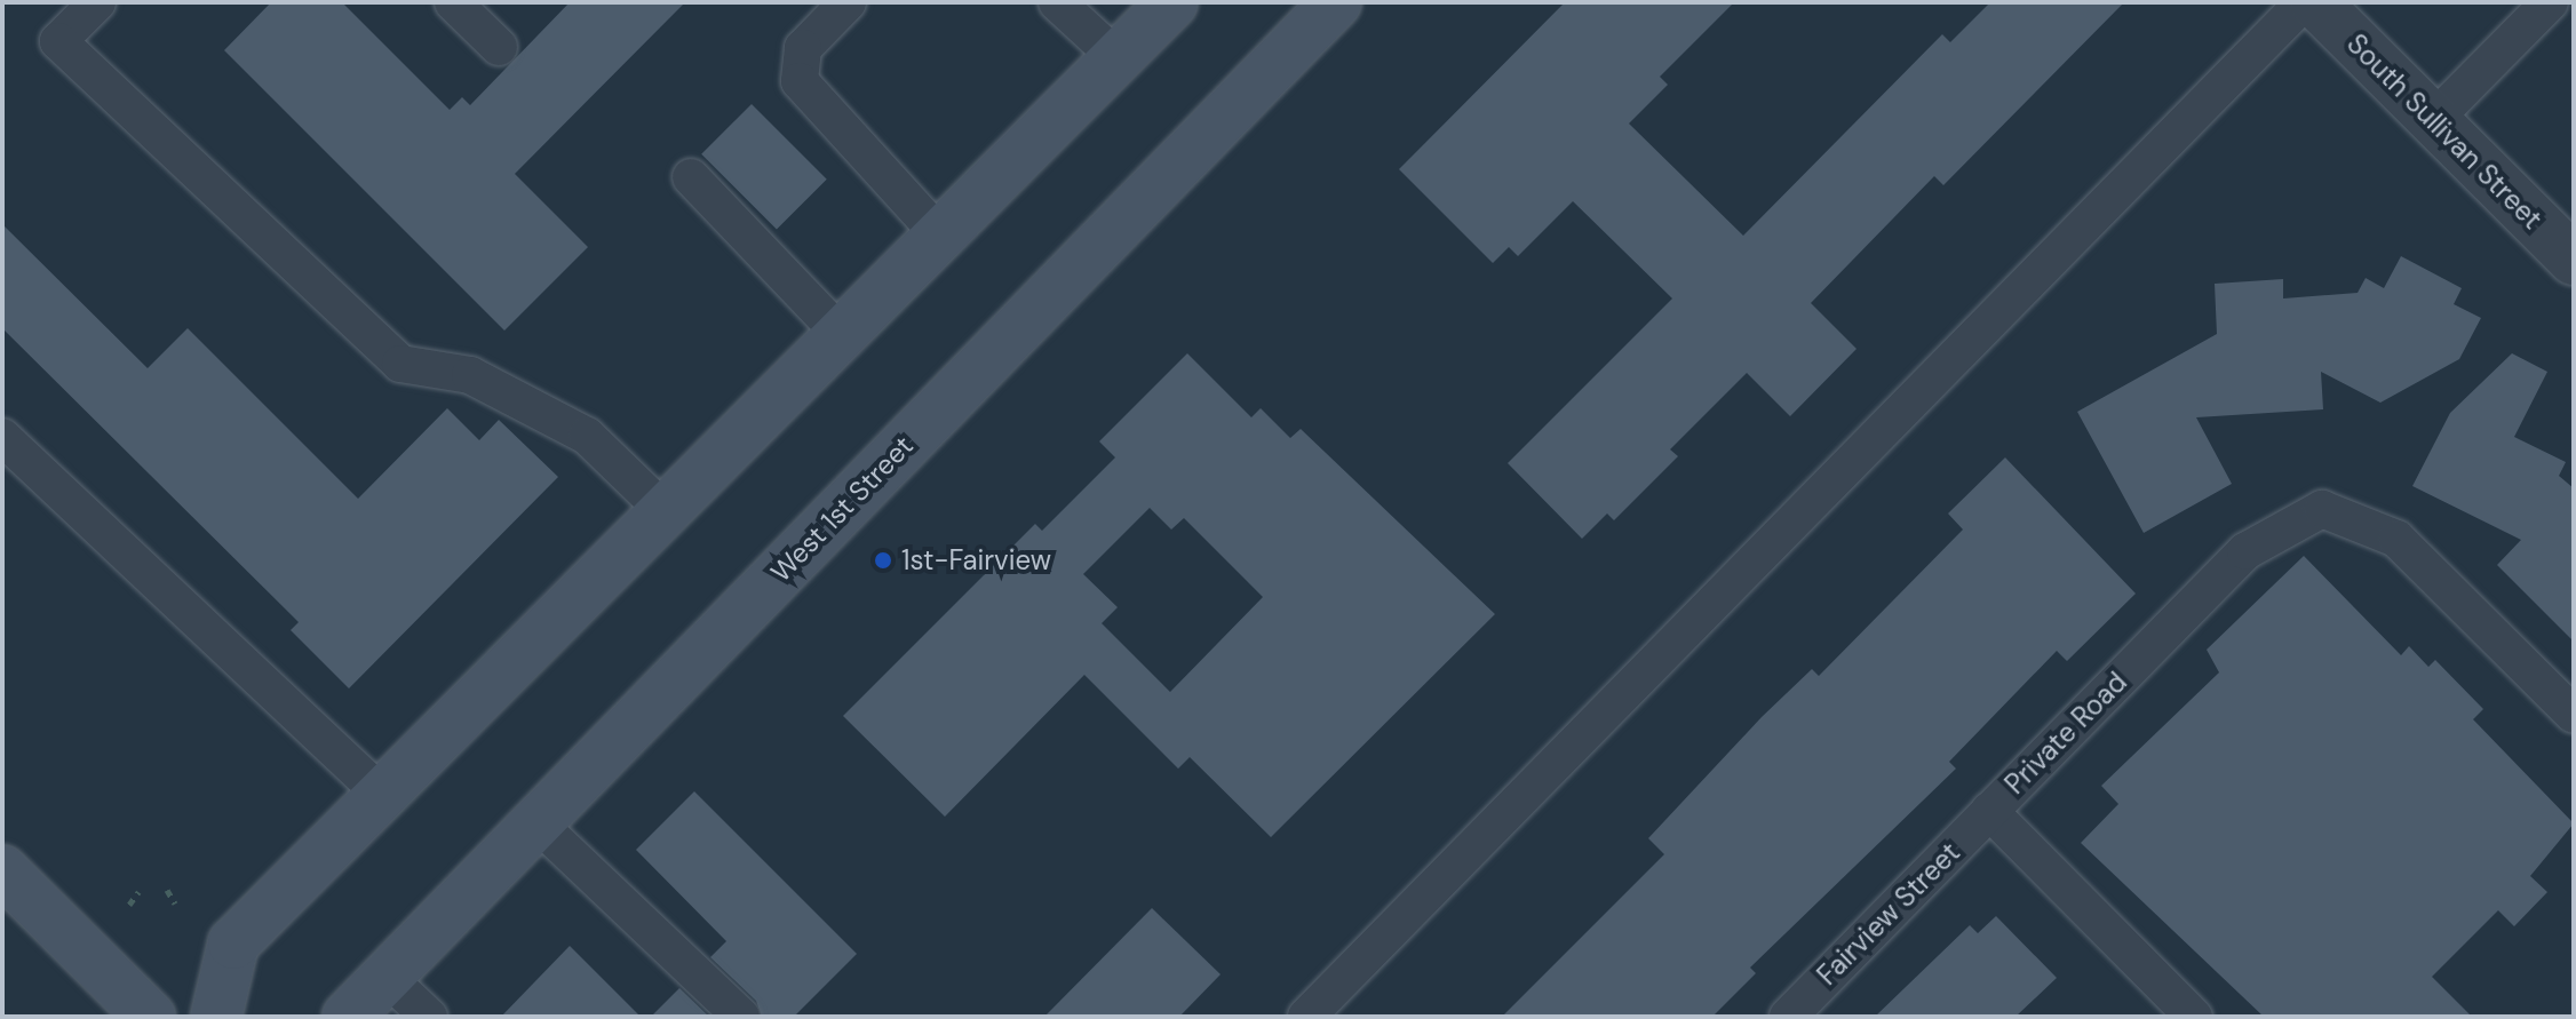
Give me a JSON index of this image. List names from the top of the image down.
{
  "streets": {
    "main road": ["West 1st Street"],
    "street": ["South Sullivan Street"],
    "lane": ["Private Road", "Fairview Street"]
  },
  "crossings": [
    ["Private Road", "Fairview Street"]
  ],
  "places": ["1st-Fairview"]
}
